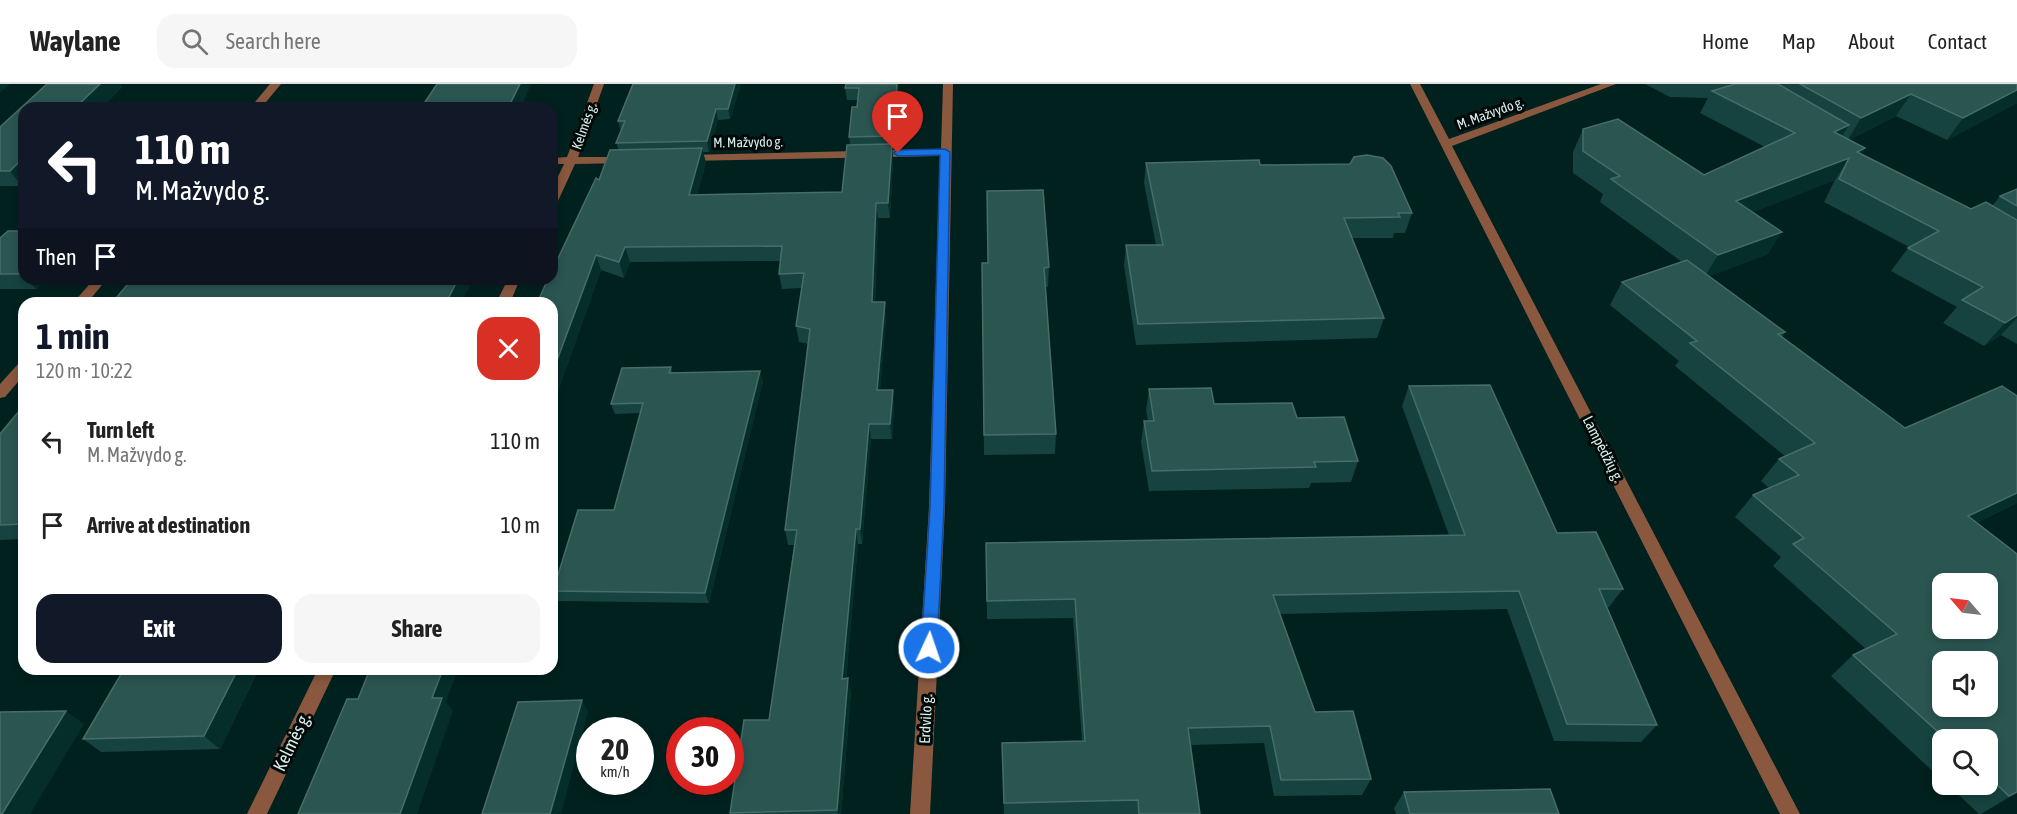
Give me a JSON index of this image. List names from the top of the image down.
{
  "streets": {
    "street": [
      "M. Mažvydo g.",
      "Kelmės g.",
      "Lampėdžių g.",
      "Erdvilo g."
    ]
  },
  "crossings": [
    ["M. Mažvydo g.", "Lampėdžių g."],
    ["M. Mažvydo g.", "Erdvilo g."]
  ],
  "north": "top left",
  "page": {
    "header": "Waylane",
    "search": "Search here",
    "nav": [
      "Home",
      "Map",
      "About",
      "Contact"
    ],
    "turn": ["110 m", "M. Mažvydo g."],
    "then": "Then",
    "heading": ["1 min", "120 m · 10:22"],
    "list": [
      {
        "name": "Turn left",
        "note": "M. Mažvydo g.",
        "value": "110 m"
      },
      {
        "name": "Arrive at destination",
        "value": "10 m"
      }
    ],
    "buttons": ["Exit", "Share"],
    "speed": "20 km/h",
    "limit": "30"
  }
}
